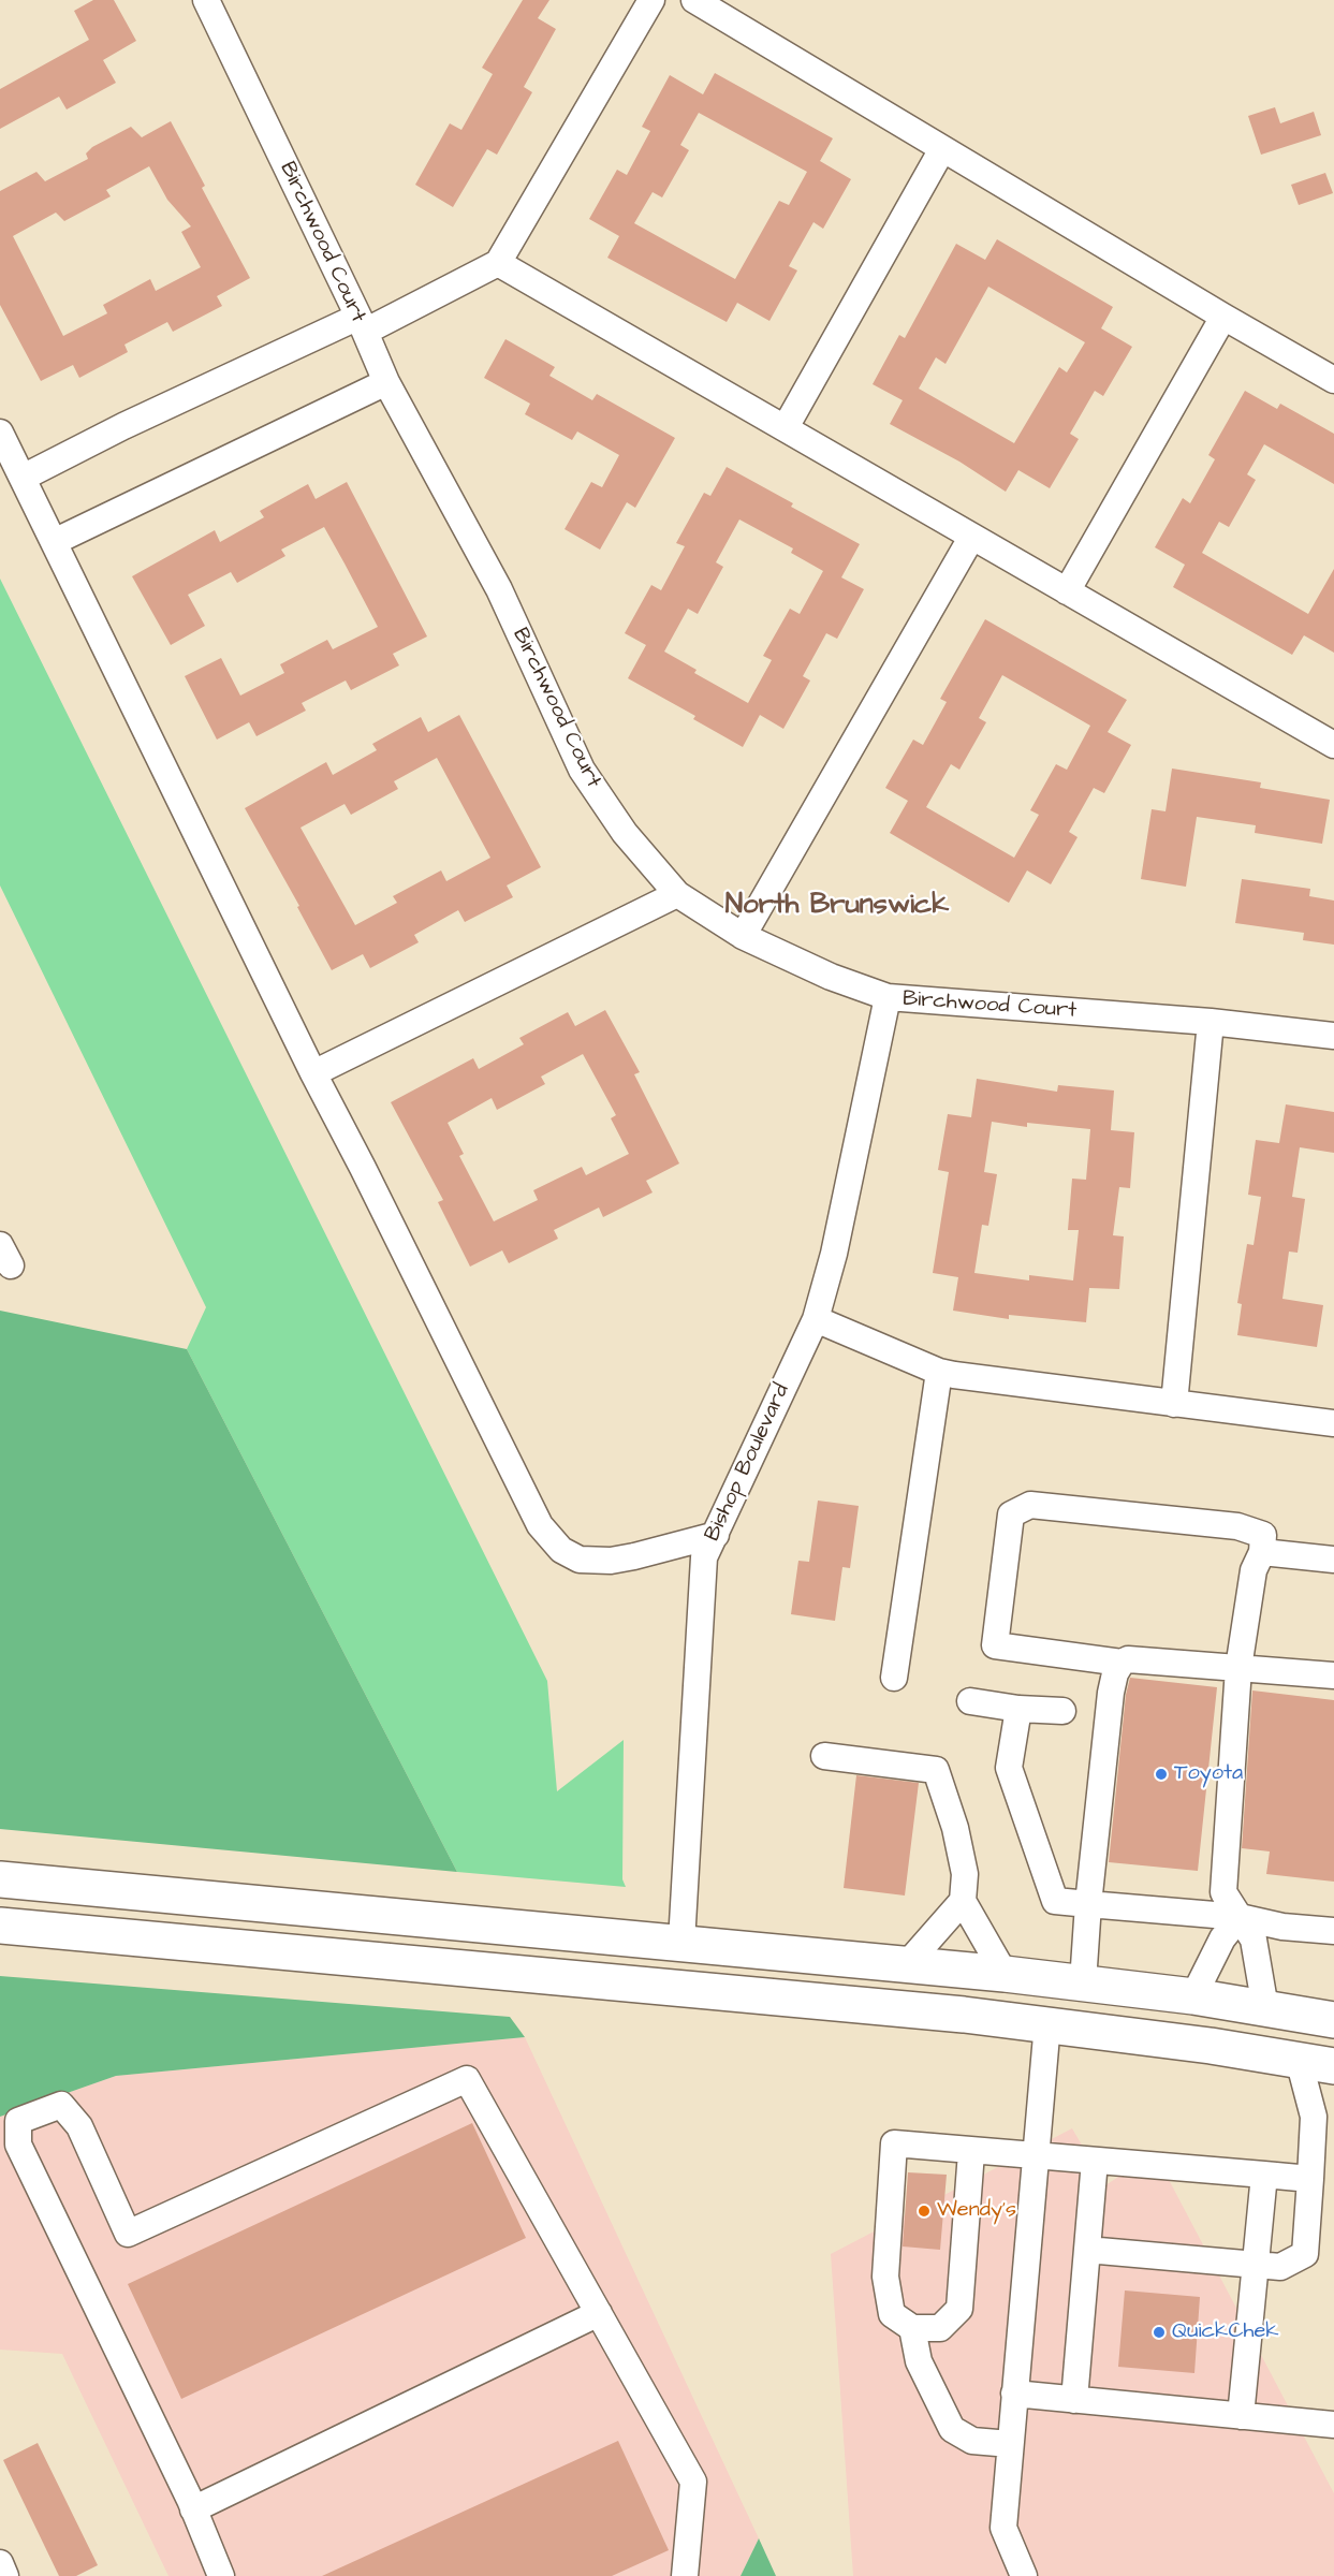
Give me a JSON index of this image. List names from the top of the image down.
{
  "streets": {
    "street": ["Birchwood Court", "Bishop Boulevard"]
  },
  "crossings": [
    ["Birchwood Court", "Bishop Boulevard"]
  ],
  "districts": ["North Brunswick"],
  "places": ["Toyota", "Wendy's", "QuickChek"]
}
